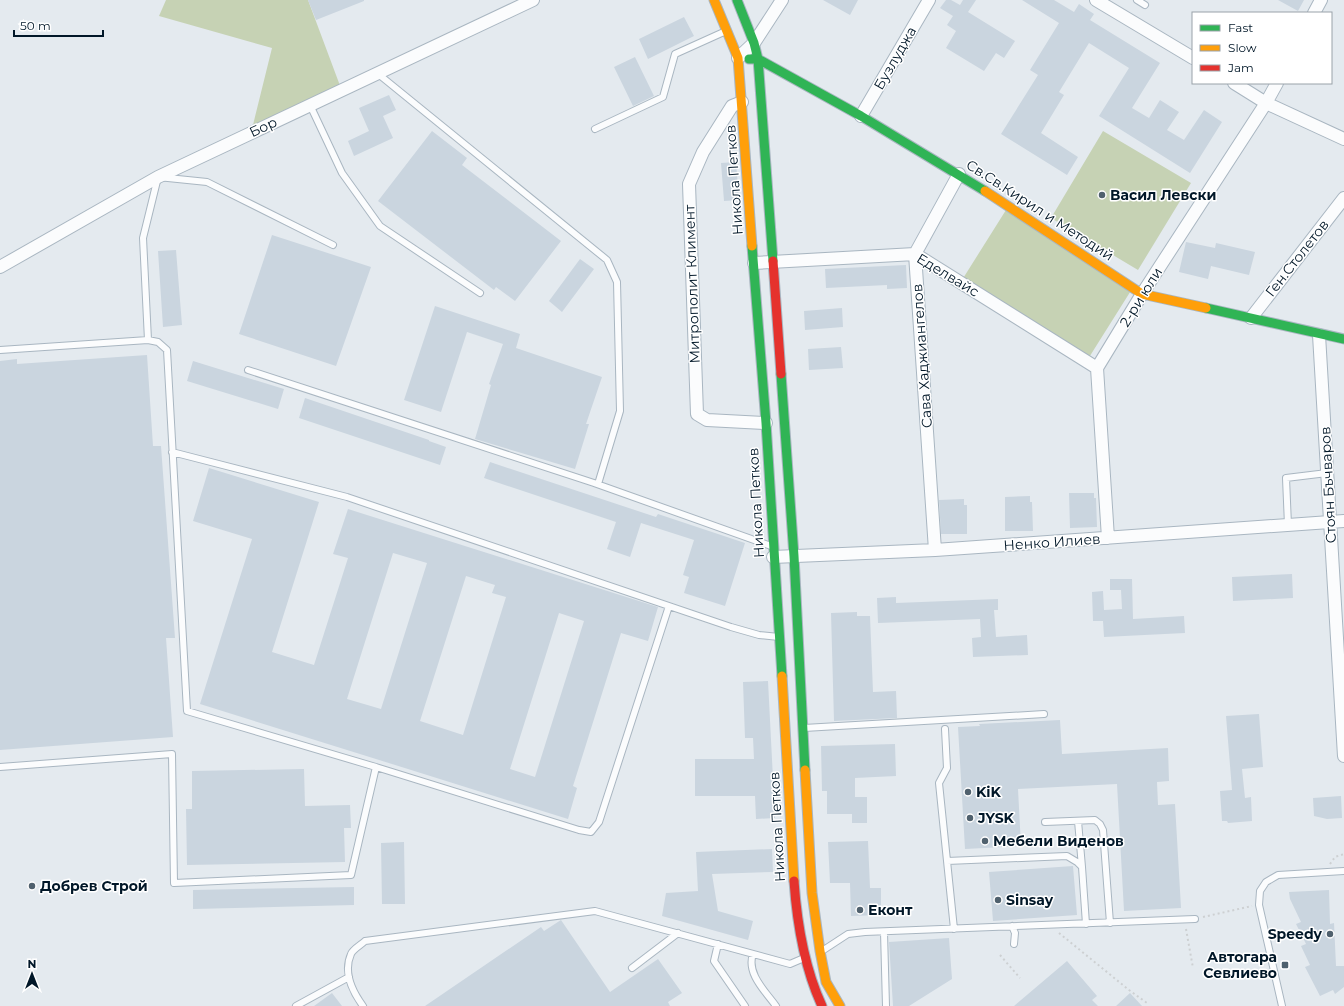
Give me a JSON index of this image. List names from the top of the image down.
{
  "streets": {
    "main road": ["Никола Петков", "Св.Св.Кирил и Методий"],
    "street": [
      "Бузлуджа",
      "Бор",
      "Ген.Столетов",
      "Еделвайс",
      "Митрополит Климент",
      "2-ри юли",
      "Сава Хаджиангелов",
      "Стоян Бъчваров",
      "Ненко Илиев"
    ]
  },
  "crossings": [
    ["Бузлуджа", "Св.Св.Кирил и Методий"],
    ["Никола Петков", "Св.Св.Кирил и Методий"],
    ["Никола Петков", "Еделвайс"],
    ["Никола Петков", "Митрополит Климент"],
    ["Никола Петков", "Ненко Илиев"],
    ["Св.Св.Кирил и Методий", "Ген.Столетов"],
    ["Св.Св.Кирил и Методий", "2-ри юли"],
    ["Св.Св.Кирил и Методий", "Стоян Бъчваров"],
    ["Еделвайс", "2-ри юли"],
    ["Еделвайс", "Сава Хаджиангелов"],
    ["Сава Хаджиангелов", "Ненко Илиев"],
    ["Стоян Бъчваров", "Ненко Илиев"]
  ],
  "places": {
    "other": [
      "Васил Левски",
      "KiK",
      "JYSK",
      "Мебели Виденов",
      "Добрев Строй",
      "Sinsay",
      "Еконт",
      "Speedy"
    ],
    "transit": ["Автогара Севлиево"]
  },
  "legend": ["Fast", "Slow", "Jam"],
  "scale_bar": "50 m",
  "north": "top"
}
